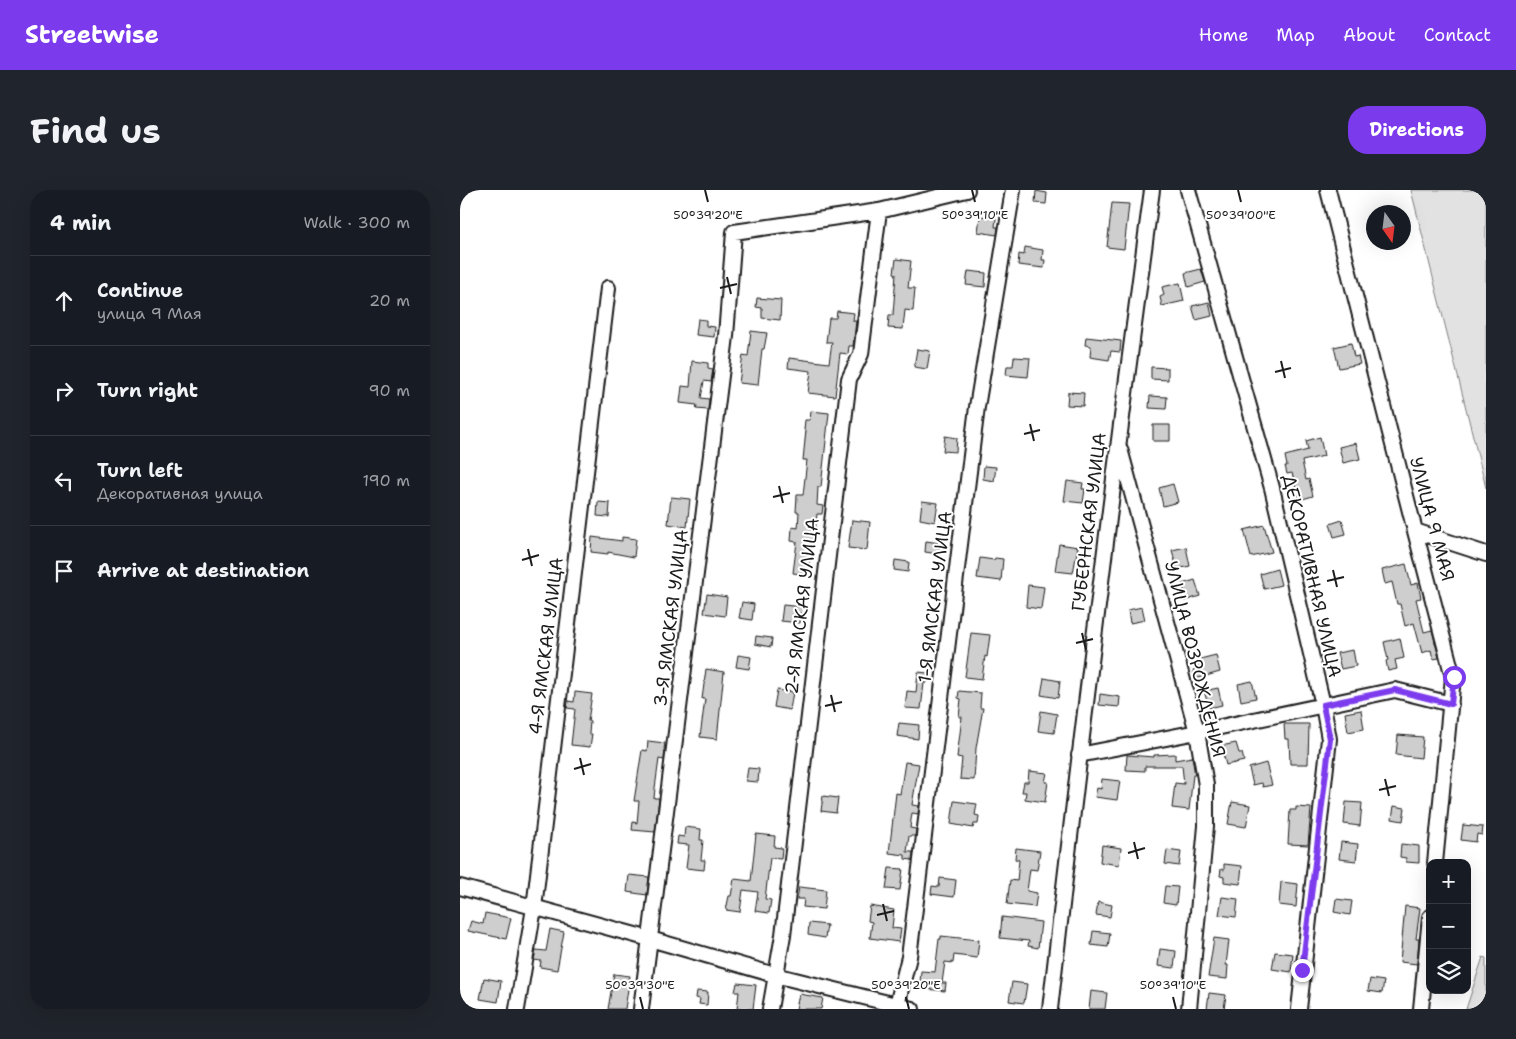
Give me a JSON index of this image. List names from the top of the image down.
{
  "streets": {
    "street": [
      "УЛИЦА 9 МАЯ",
      "ГУБЕРНСКАЯ УЛИЦА",
      "ДЕКОРАТИВНАЯ УЛИЦА",
      "1-Я ЯМСКАЯ УЛИЦА",
      "2-Я ЯМСКАЯ УЛИЦА",
      "3-Я ЯМСКАЯ УЛИЦА",
      "4-Я ЯМСКАЯ УЛИЦА",
      "УЛИЦА ВОЗРОЖДЕНИЯ"
    ]
  },
  "crossings": [
    ["ГУБЕРНСКАЯ УЛИЦА", "УЛИЦА ВОЗРОЖДЕНИЯ"],
    ["2-Я ЯМСКАЯ УЛИЦА", "3-Я ЯМСКАЯ УЛИЦА"]
  ],
  "north": "bottom",
  "page": {
    "header": "Streetwise",
    "nav": [
      "Home",
      "Map",
      "About",
      "Contact"
    ],
    "buttons": "Directions",
    "title": "Find us",
    "heading": ["4 min", "Walk · 300 m"],
    "list": [
      ["Continue", "улица 9 Мая", "20 m"],
      ["Turn right", "90 m"],
      ["Turn left", "Декоративная улица", "190 m"],
      "Arrive at destination"
    ],
    "map_buttons": ["+", "−"]
  },
  "coordinates": [
    "50°39'20\"E",
    "50°39'10\"E",
    "50°39'00\"E",
    "50°39'30\"E"
  ]
}
